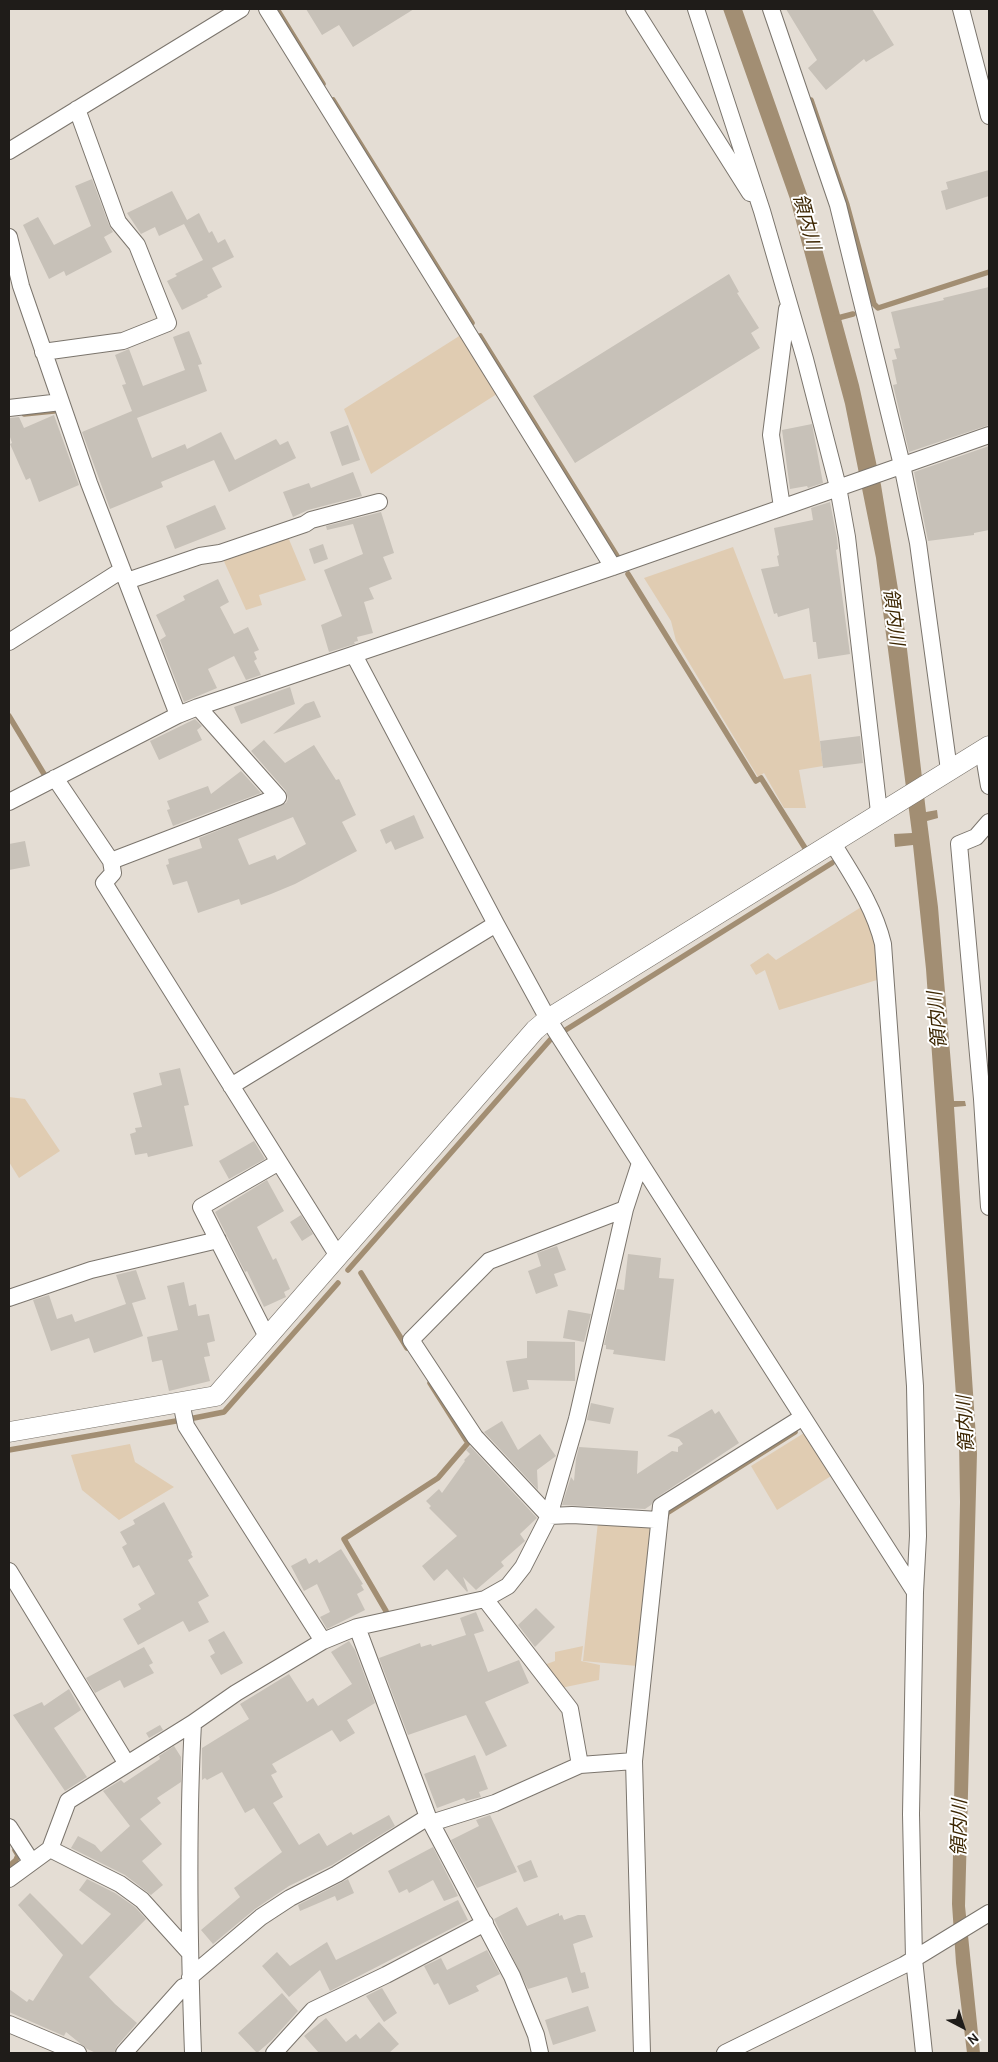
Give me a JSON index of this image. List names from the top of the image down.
{
  "water": ["領内川"],
  "north": "bottom right"
}
